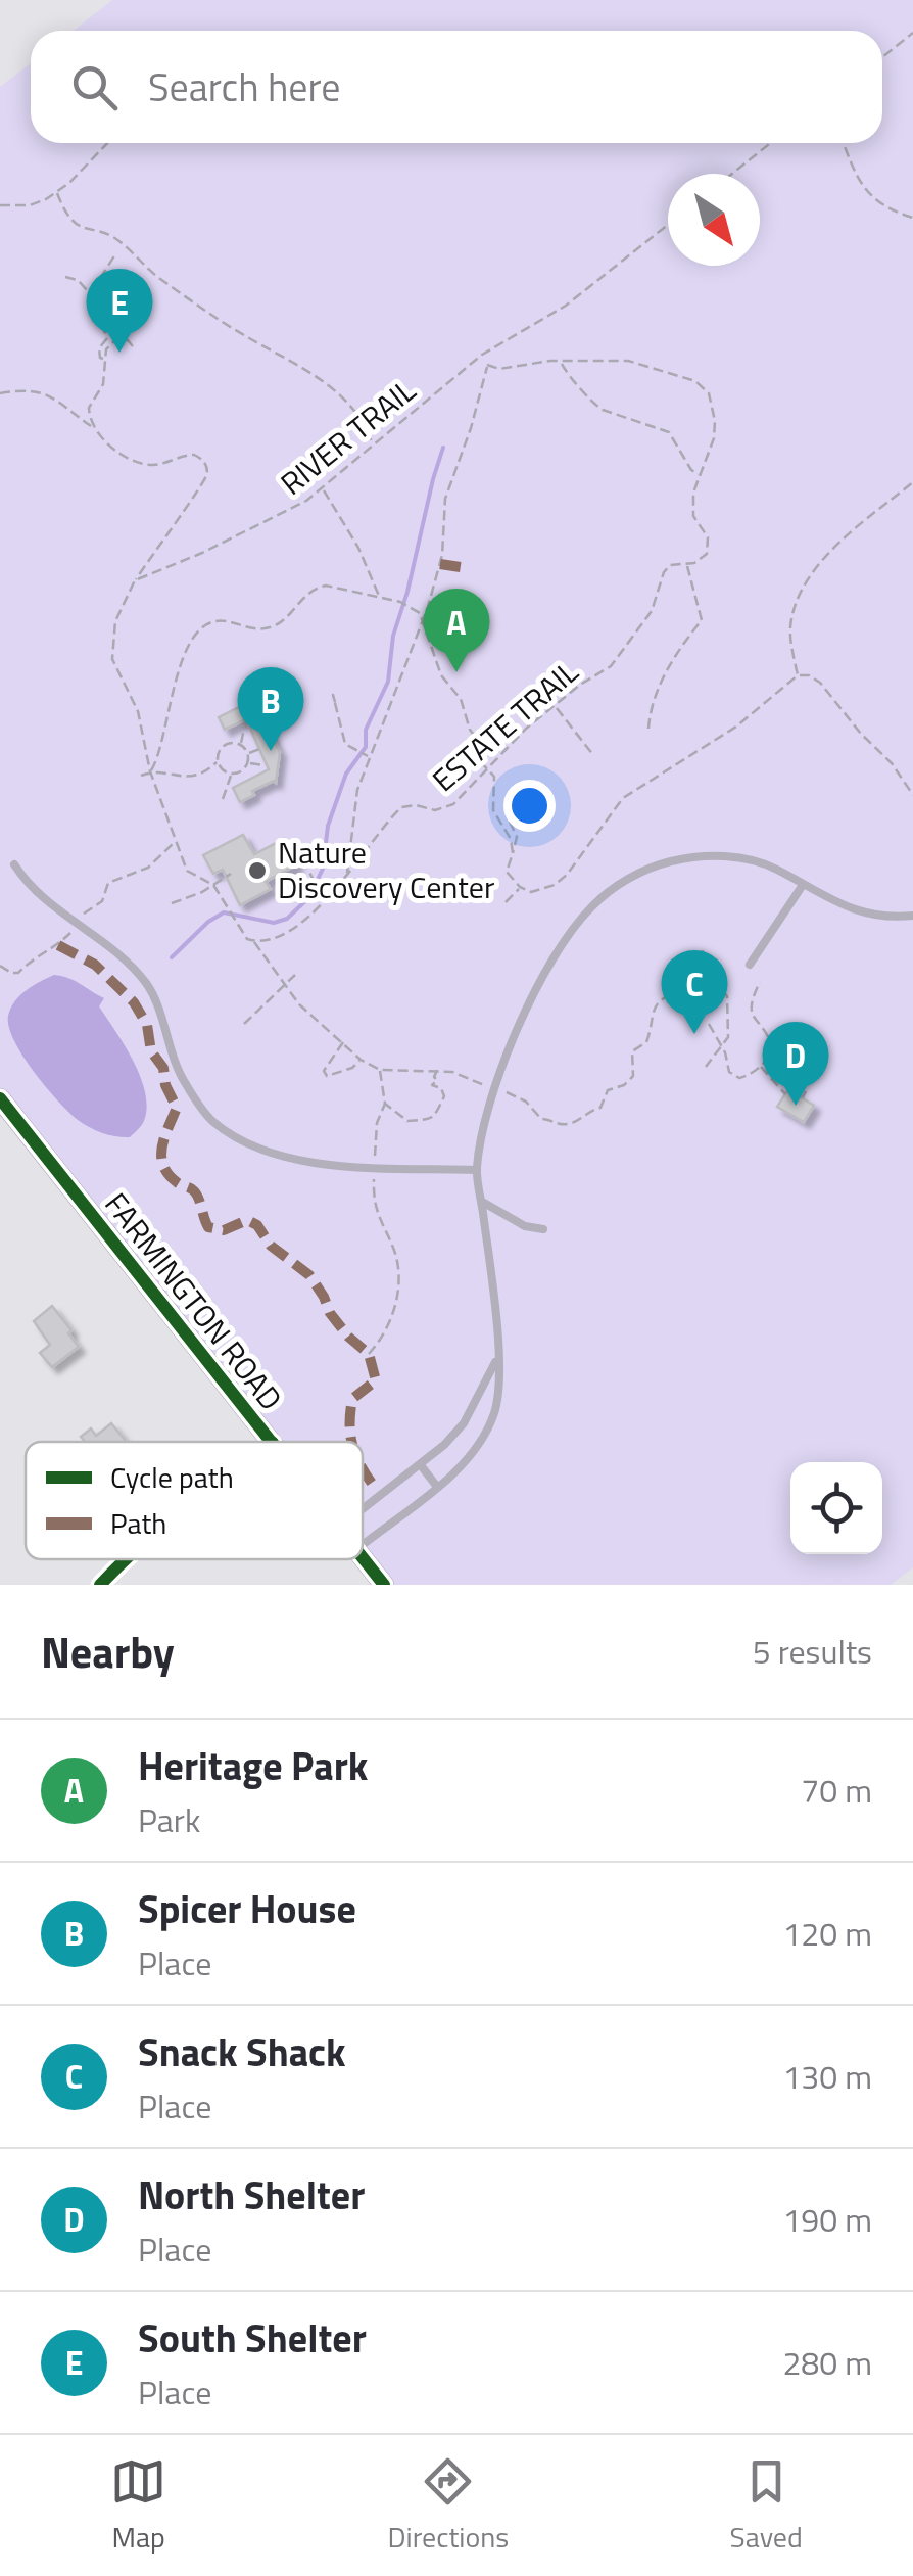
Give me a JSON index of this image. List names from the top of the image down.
{
  "streets": {
    "street": ["FARMINGTON ROAD"],
    "path": ["RIVER TRAIL", "ESTATE TRAIL"]
  },
  "places": ["Nature Discovery Center"],
  "legend": ["Cycle path", "Path"],
  "north": "bottom right",
  "page": {
    "search": "Search here",
    "pins": [
      "E",
      "A",
      "B",
      "C",
      "D"
    ],
    "heading": ["Nearby", "5 results"],
    "list": [
      {
        "mark": "A",
        "name": "Heritage Park",
        "note": "Park",
        "value": "70 m"
      },
      {
        "mark": "B",
        "name": "Spicer House",
        "note": "Place",
        "value": "120 m"
      },
      {
        "mark": "C",
        "name": "Snack Shack",
        "note": "Place",
        "value": "130 m"
      },
      {
        "mark": "D",
        "name": "North Shelter",
        "note": "Place",
        "value": "190 m"
      },
      {
        "mark": "E",
        "name": "South Shelter",
        "note": "Place",
        "value": "280 m"
      }
    ],
    "nav": ["Map", "Directions", "Saved"]
  }
}
